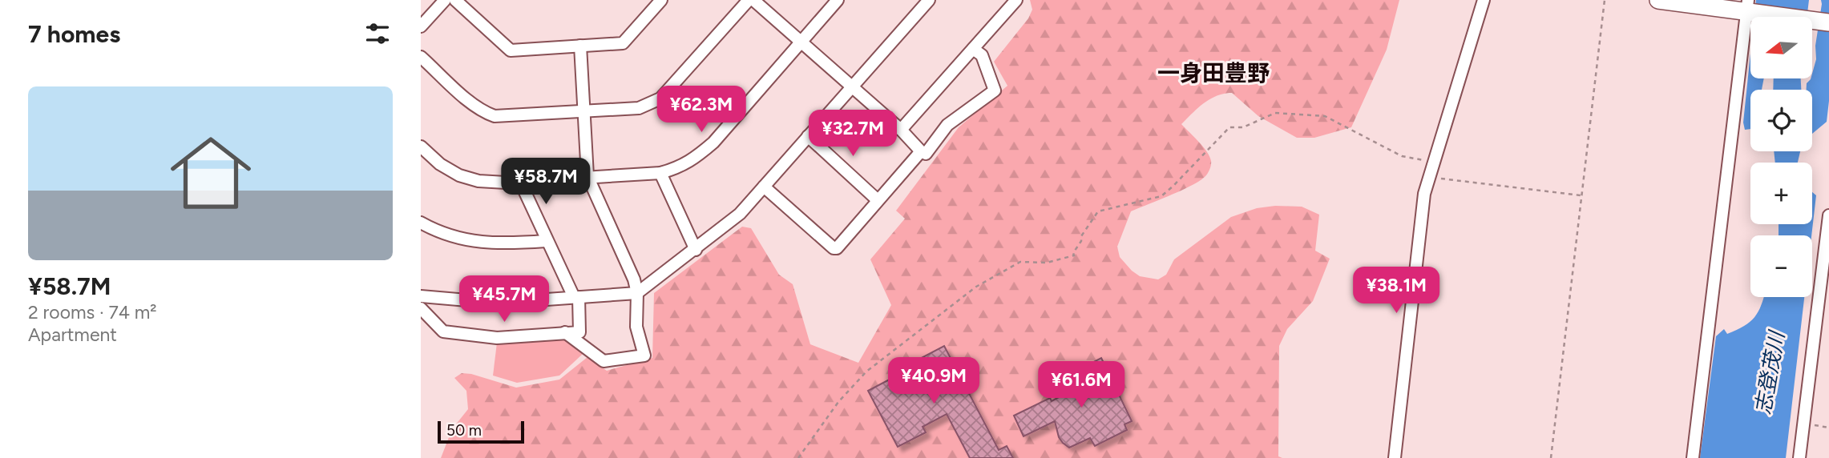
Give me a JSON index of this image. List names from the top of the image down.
{
  "districts": ["一身田豊野"],
  "water": ["志登茂川"],
  "scale_bar": "50 m",
  "north": "left",
  "page": {
    "heading": "7 homes",
    "map_buttons": ["+", "−"],
    "list": [
      {
        "name": "¥58.7M",
        "note": "2 rooms · 74 m² · Apartment"
      }
    ],
    "price": [
      "¥62.3M",
      "¥32.7M",
      "¥58.7M",
      "¥38.1M",
      "¥45.7M",
      "¥40.9M",
      "¥61.6M"
    ],
    "scale": "50 m"
  }
}
